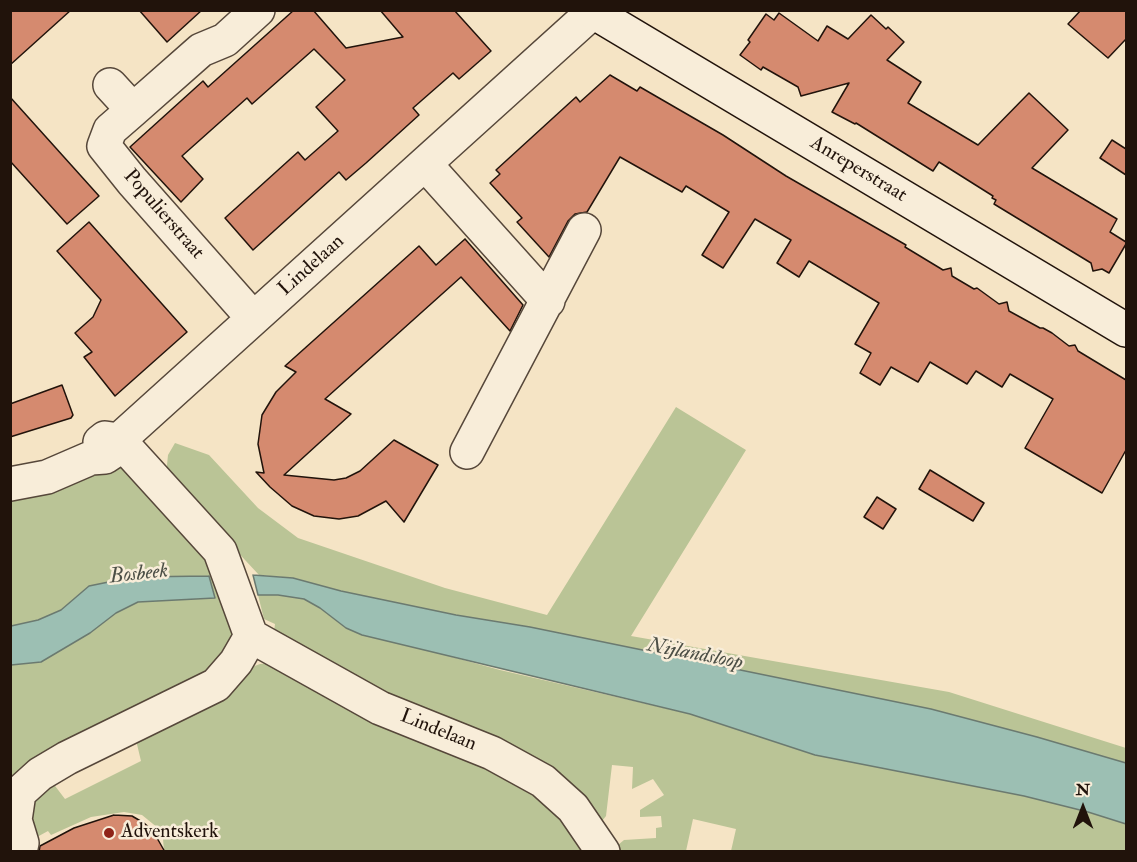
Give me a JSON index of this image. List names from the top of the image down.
{
  "streets": {
    "street": ["Anreperstraat", "Populierstraat", "Lindelaan"]
  },
  "crossings": [
    ["Anreperstraat", "Lindelaan"],
    ["Populierstraat", "Lindelaan"]
  ],
  "water": ["Bosbeek", "Nijlandsloop"],
  "places": ["Adventskerk"],
  "north": "top"
}
